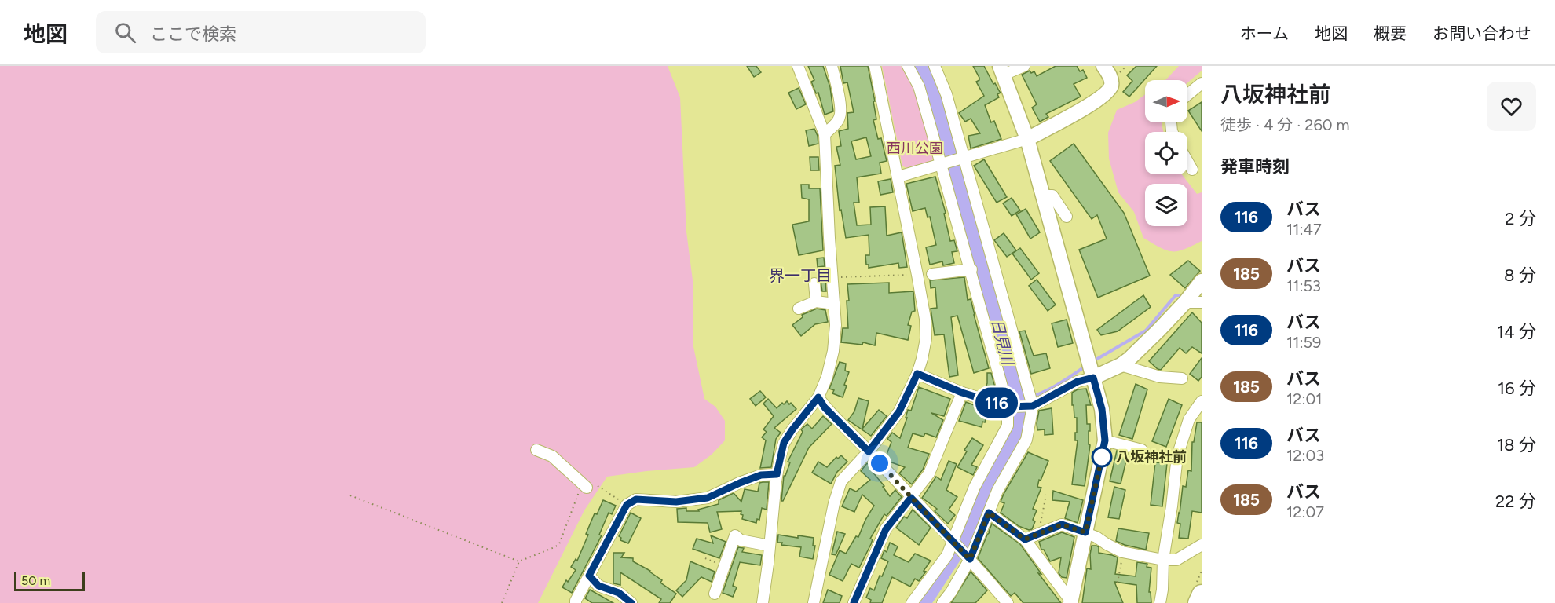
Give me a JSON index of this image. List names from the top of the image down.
{
  "districts": ["界一丁目"],
  "water": ["日見川"],
  "parks": ["西川公園"],
  "places": ["八坂神社前"],
  "lines": ["bus line 116"],
  "scale_bar": "50 m",
  "north": "right",
  "page": {
    "header": "地図",
    "search": "ここで検索",
    "nav": [
      "ホーム",
      "地図",
      "概要",
      "お問い合わせ"
    ],
    "on_map": "116",
    "heading": [
      ["八坂神社前", "徒歩 · 4 分 · 260 m"],
      "発車時刻"
    ],
    "list": [
      {
        "mark": "116",
        "name": "バス",
        "note": "11:47",
        "value": "2 分"
      },
      {
        "mark": "185",
        "name": "バス",
        "note": "11:53",
        "value": "8 分"
      },
      {
        "mark": "116",
        "name": "バス",
        "note": "11:59",
        "value": "14 分"
      },
      {
        "mark": "185",
        "name": "バス",
        "note": "12:01",
        "value": "16 分"
      },
      {
        "mark": "116",
        "name": "バス",
        "note": "12:03",
        "value": "18 分"
      },
      {
        "mark": "185",
        "name": "バス",
        "note": "12:07",
        "value": "22 分"
      }
    ],
    "scale": "50 m"
  }
}
